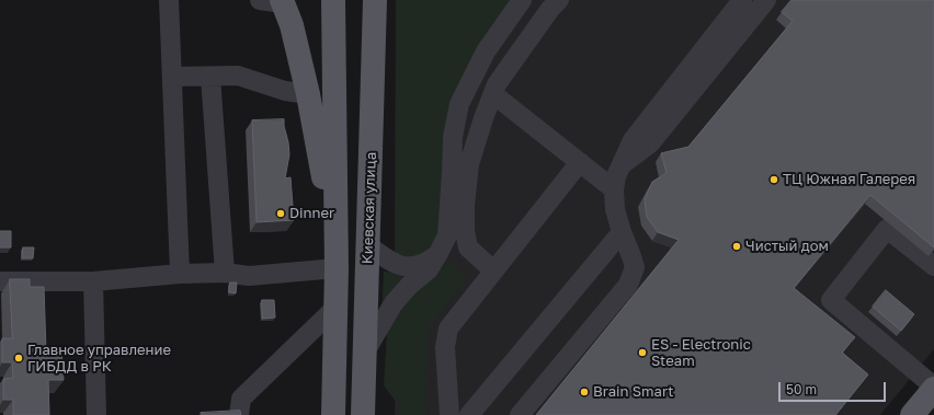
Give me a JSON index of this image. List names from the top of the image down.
{
  "streets": {
    "main road": ["Киевская улица"]
  },
  "places": [
    "ТЦ Южная Галерея",
    "Dinner",
    "Чистый дом",
    "ES - Electronic Steam",
    "Главное управление ГИБДД в РК",
    "Brain Smart"
  ],
  "scale_bar": "50 m"
}
